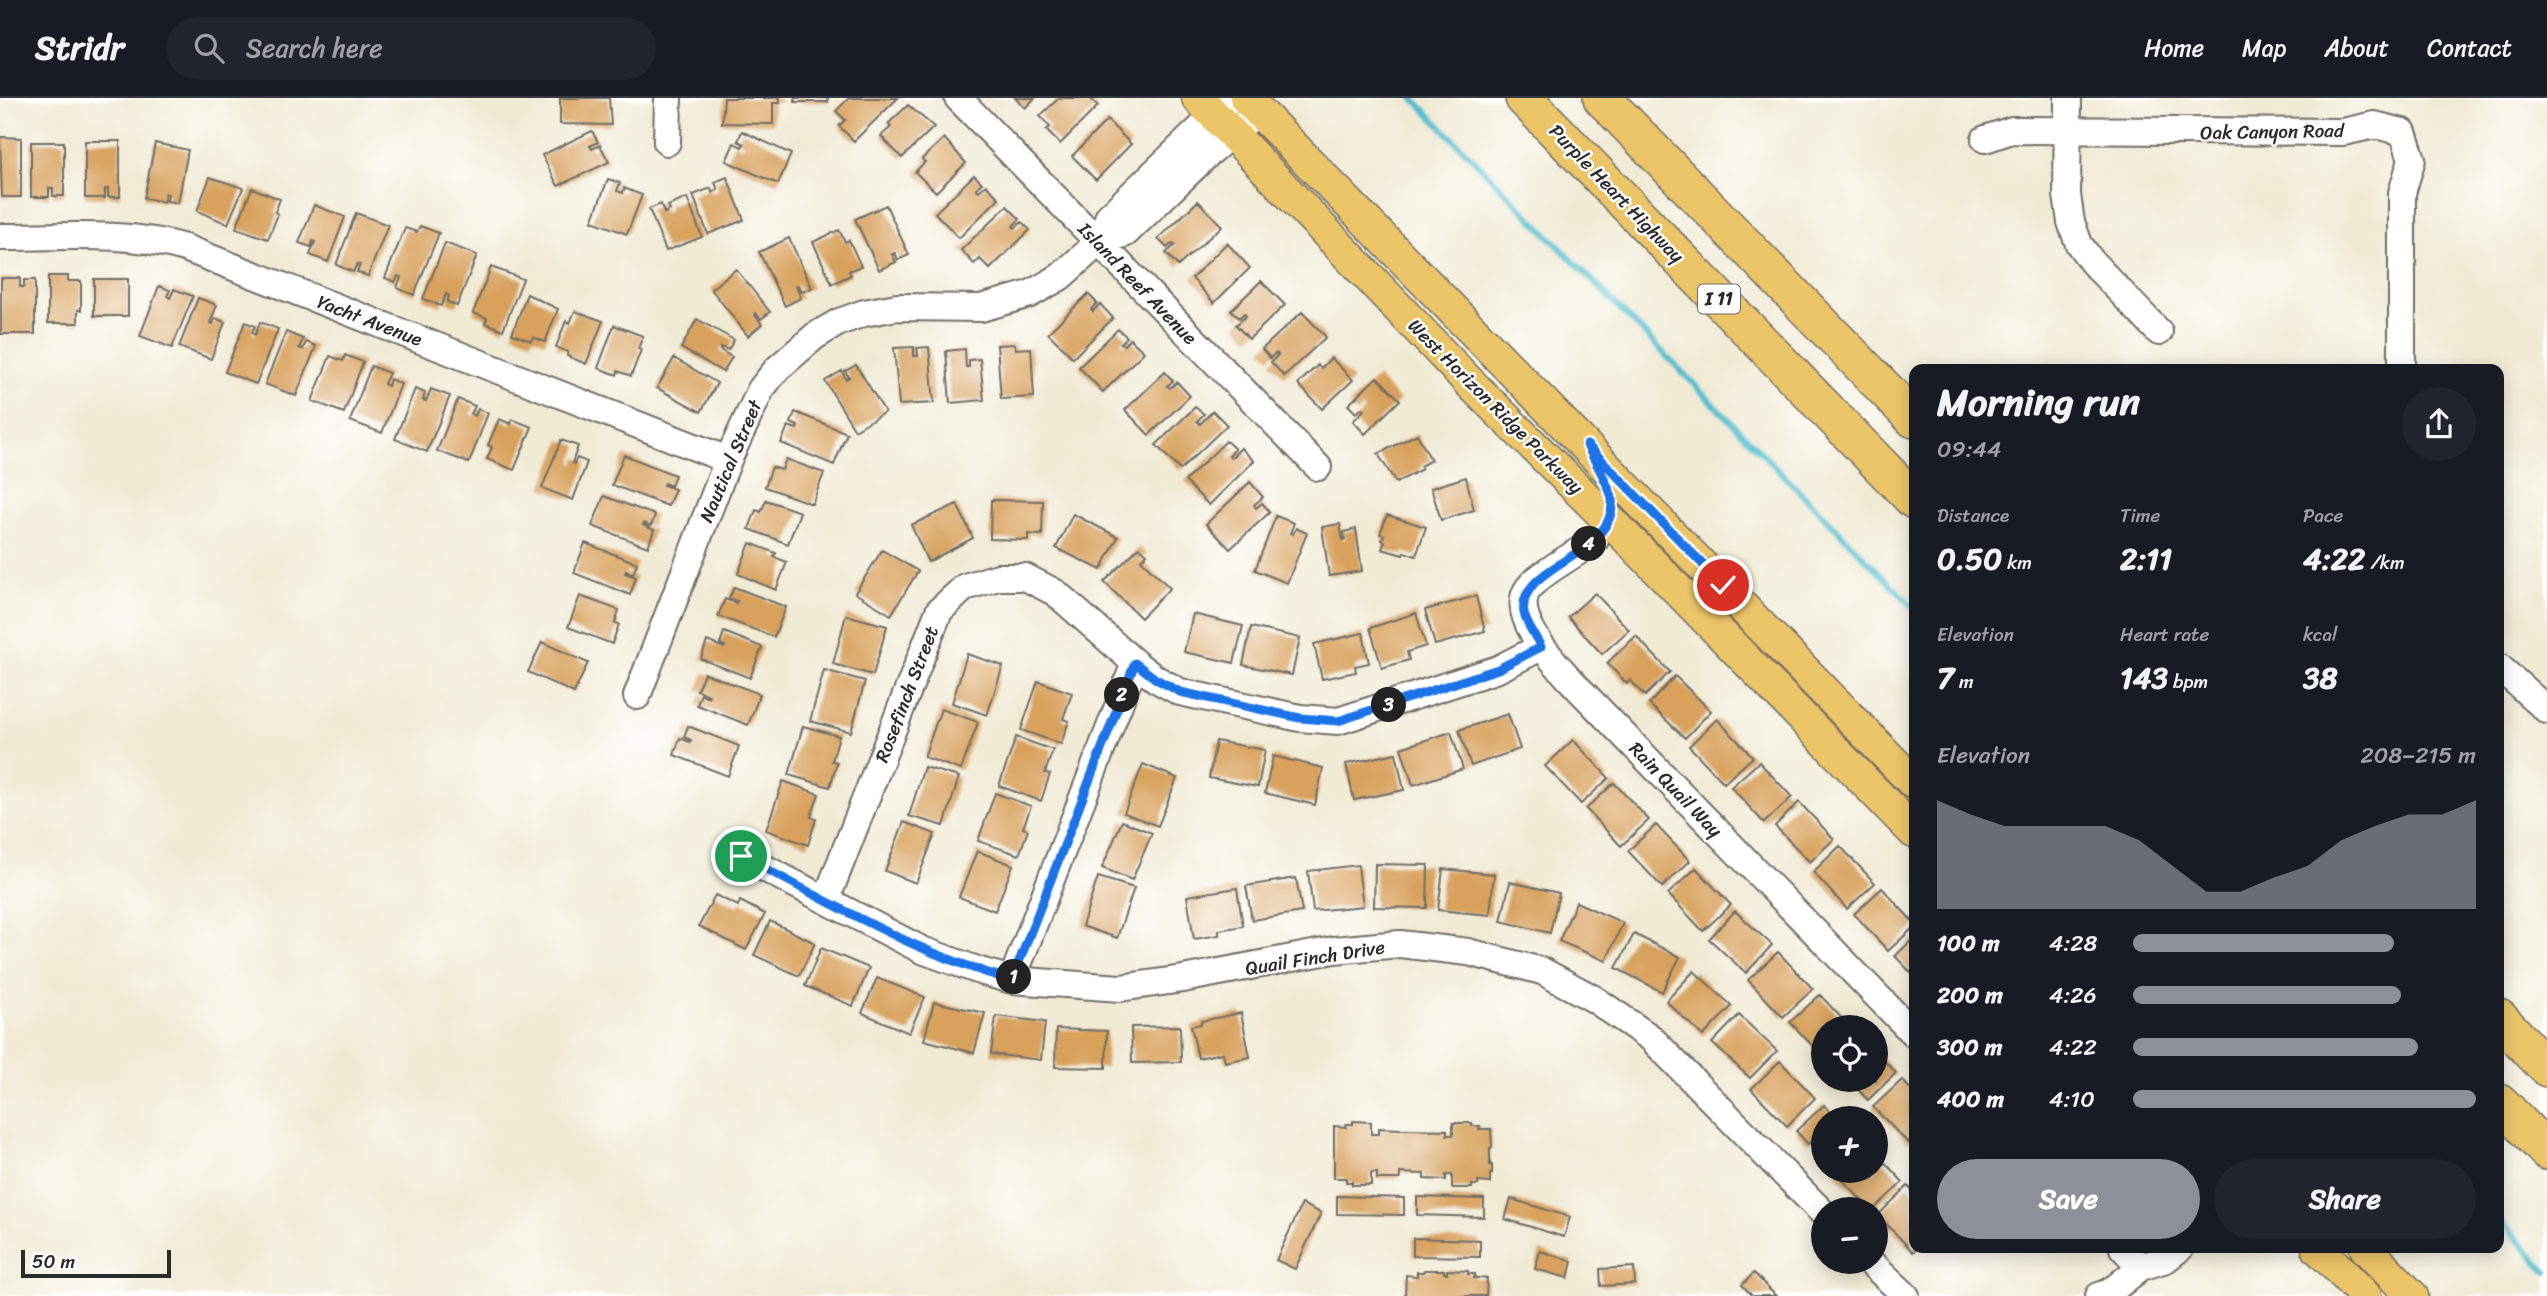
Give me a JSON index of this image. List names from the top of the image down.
{
  "streets": {
    "highway": ["Purple Heart Highway", "I 11"],
    "main road": ["West Horizon Ridge Parkway"],
    "street": [
      "Oak Canyon Road",
      "Island Reef Avenue",
      "Yacht Avenue",
      "Nautical Street",
      "Rosefinch Street",
      "Rain Quail Way",
      "Quail Finch Drive"
    ]
  },
  "crossings": [
    ["Island Reef Avenue", "Nautical Street"],
    ["Yacht Avenue", "Nautical Street"],
    ["West Horizon Ridge Parkway", "Nautical Street"],
    ["West Horizon Ridge Parkway", "Rain Quail Way"],
    ["Rosefinch Street", "Rain Quail Way"],
    ["Rosefinch Street", "Quail Finch Drive"]
  ],
  "scale_bar": "50 m",
  "page": {
    "header": "Stridr",
    "search": "Search here",
    "nav": [
      "Home",
      "Map",
      "About",
      "Contact"
    ],
    "heading": ["Morning run", "09:44"],
    "stats": [
      ["Distance", "0.50 km"],
      ["Time", "2:11"],
      ["Pace", "4:22 /km"],
      ["Elevation", "7 m"],
      ["Heart rate", "143 bpm"],
      ["kcal", "38"]
    ],
    "pins": [
      "4",
      "2",
      "3",
      "1"
    ],
    "chart": ["Elevation", "208–215 m"],
    "list": [
      {
        "name": "100 m",
        "note": "4:28"
      },
      {
        "name": "200 m",
        "note": "4:26"
      },
      {
        "name": "300 m",
        "note": "4:22"
      },
      {
        "name": "400 m",
        "note": "4:10"
      }
    ],
    "map_buttons": ["+", "−"],
    "buttons": ["Save", "Share"],
    "scale": "50 m"
  }
}
